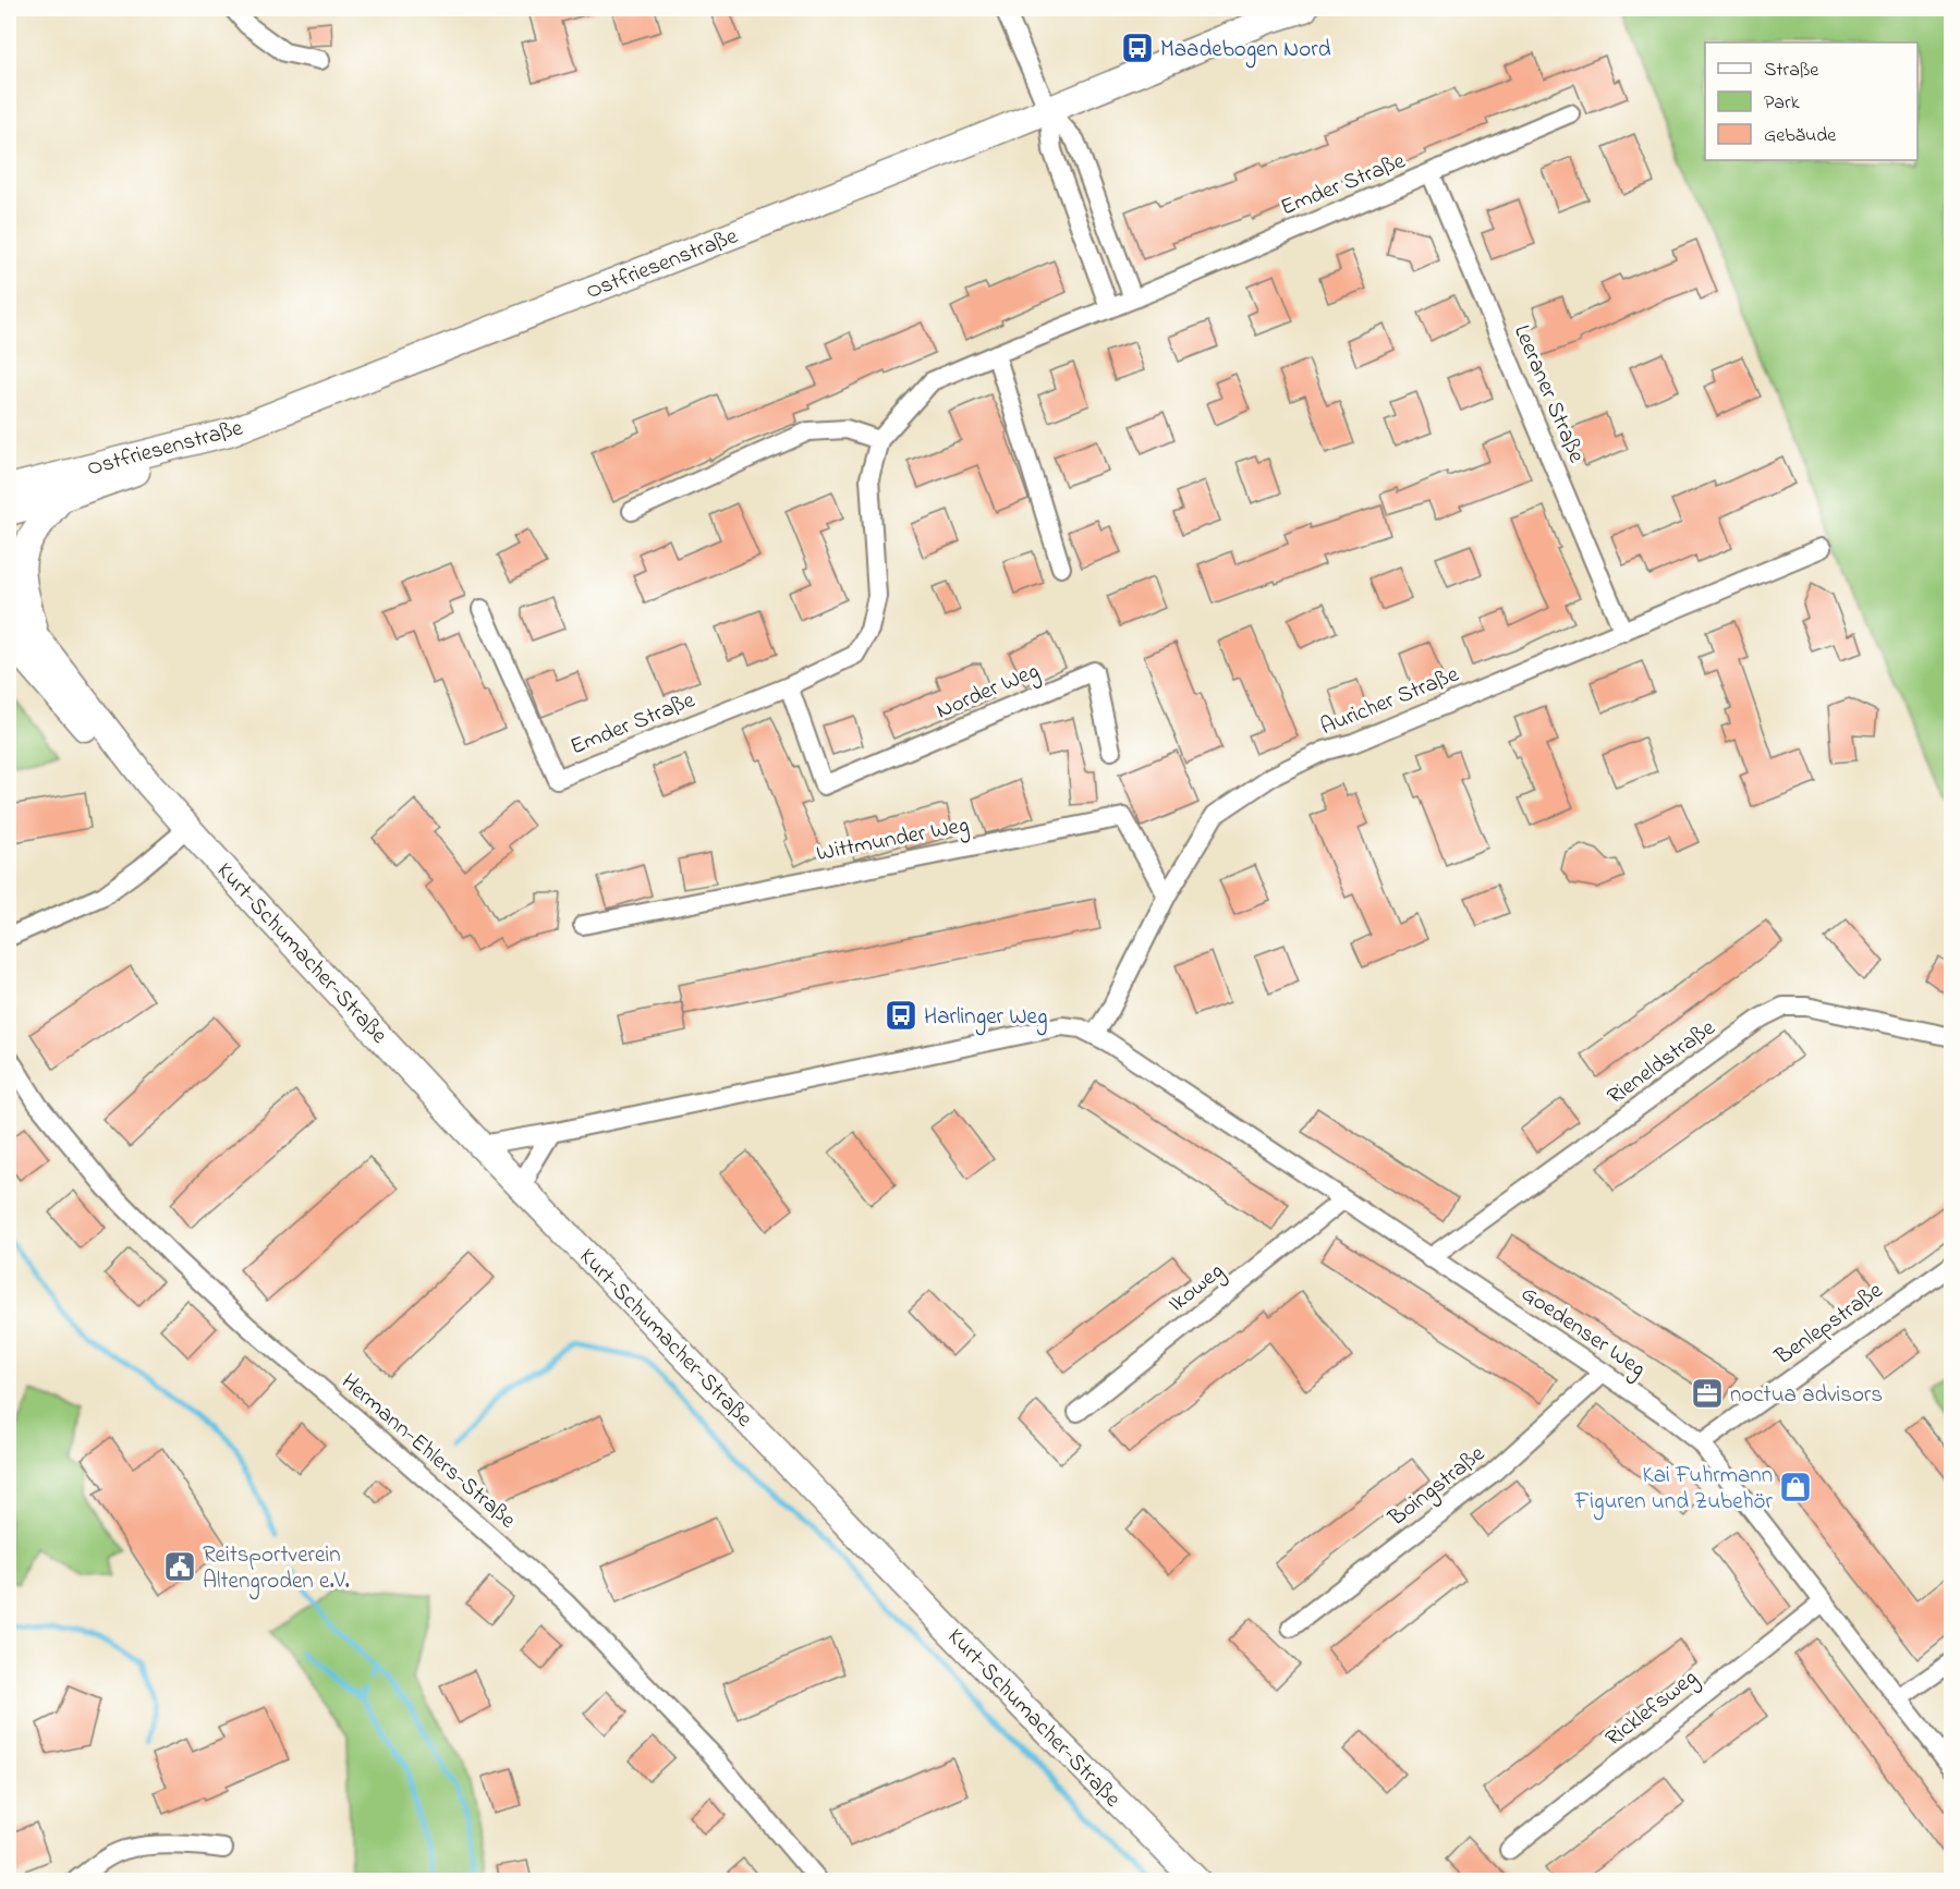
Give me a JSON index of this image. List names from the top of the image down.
{
  "streets": {
    "street": [
      "Emder Straße",
      "Ostfriesenstraße",
      "Leeraner Straße",
      "Norder Weg",
      "Auricher Straße",
      "Wittmunder Weg",
      "Kurt-Schumacher-Straße",
      "Rieneldstraße",
      "Ikoweg",
      "Benlepstraße",
      "Goedenser Weg",
      "Hermann-Ehlers-Straße",
      "Boingstraße",
      "Ricklefsweg"
    ]
  },
  "crossings": [
    ["Emder Straße", "Leeraner Straße"],
    ["Emder Straße", "Norder Weg"],
    ["Leeraner Straße", "Auricher Straße"],
    ["Auricher Straße", "Wittmunder Weg"],
    ["Auricher Straße", "Goedenser Weg"],
    ["Rieneldstraße", "Goedenser Weg"],
    ["Ikoweg", "Goedenser Weg"],
    ["Benlepstraße", "Goedenser Weg"],
    ["Goedenser Weg", "Boingstraße"],
    ["Goedenser Weg", "Ricklefsweg"]
  ],
  "places": {
    "bus stop": ["Maadebogen Nord", "Harlinger Weg"],
    "office": ["noctua advisors"],
    "shop": ["Kai Fuhrmann Figuren und Zubehör"],
    "public building": ["Reitsportverein Altengroden e.V."]
  },
  "legend": ["Straße", "Park", "Gebäude"]
}
